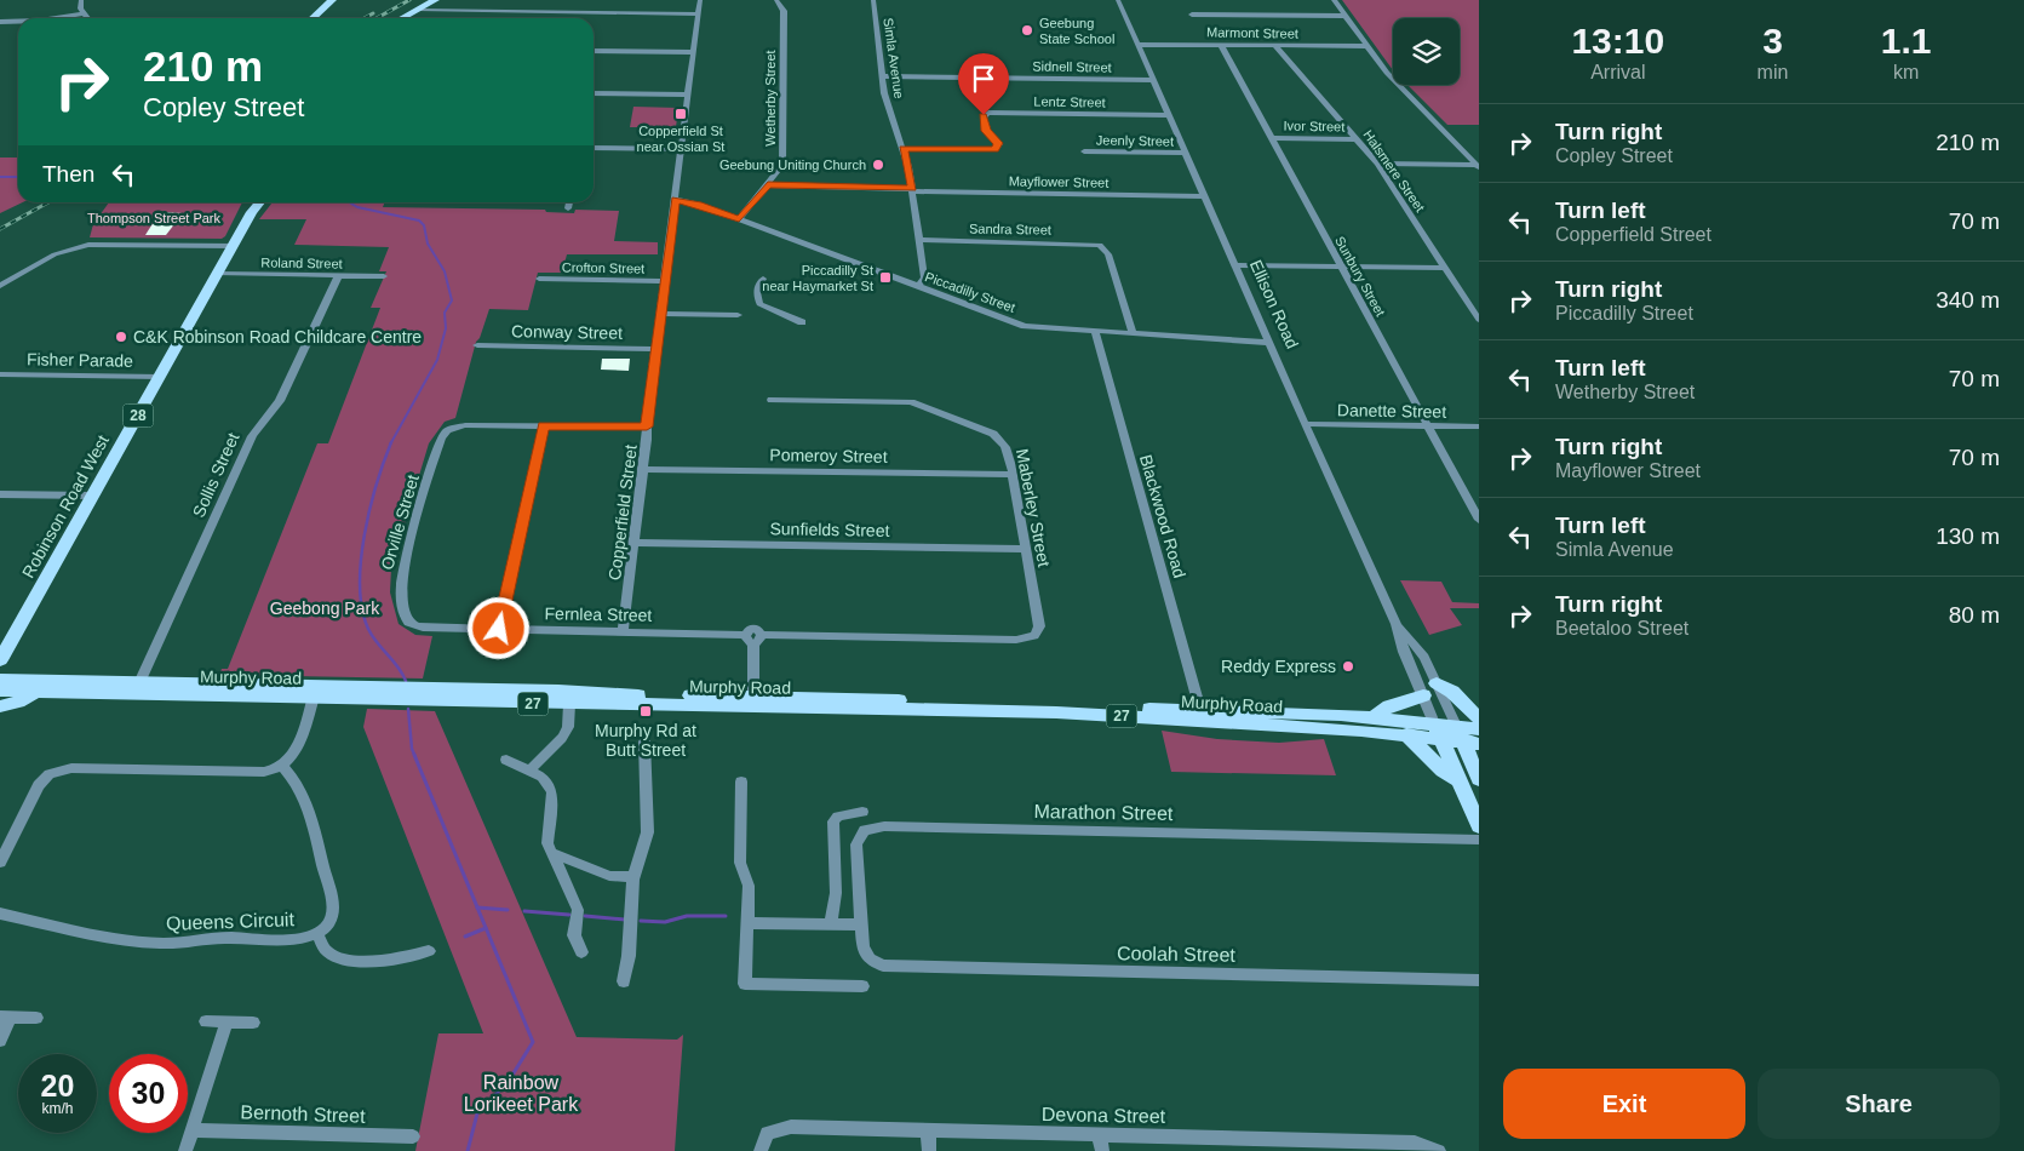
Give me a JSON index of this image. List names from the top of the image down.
{
  "streets": {
    "main road": [
      "Ellison Road",
      "28",
      "Robinson Road West",
      "Murphy Road",
      "27"
    ],
    "street": [
      "Marmont Street",
      "Simla Avenue",
      "Sidnell Street",
      "Wetherby Street",
      "Lentz Street",
      "Ivor Street",
      "Jeenly Street",
      "Halsmere Street",
      "Mayflower Street",
      "Sandra Street",
      "Roland Street",
      "Crofton Street",
      "Sunbury Street",
      "Piccadilly Street",
      "Conway Street",
      "Fisher Parade",
      "Danette Street",
      "Pomeroy Street",
      "Sollis Street",
      "Maberley Street",
      "Copperfield Street",
      "Blackwood Road",
      "Orville Street",
      "Sunfields Street",
      "Fernlea Street",
      "Marathon Street",
      "Queens Circuit",
      "Coolah Street",
      "Bernoth Street",
      "Devona Street"
    ]
  },
  "crossings": [
    ["Marmont Street", "Halsmere Street"],
    ["Marmont Street", "Sunbury Street"],
    ["Marmont Street", "Ellison Road"],
    ["Simla Avenue", "Sidnell Street"],
    ["Simla Avenue", "Lentz Street"],
    ["Simla Avenue", "Mayflower Street"],
    ["Simla Avenue", "Sandra Street"],
    ["Simla Avenue", "Piccadilly Street"],
    ["Sidnell Street", "Ellison Road"],
    ["Wetherby Street", "Mayflower Street"],
    ["Wetherby Street", "Piccadilly Street"],
    ["Lentz Street", "Ellison Road"],
    ["Ivor Street", "Halsmere Street"],
    ["Ivor Street", "Sunbury Street"],
    ["Jeenly Street", "Ellison Road"],
    ["Mayflower Street", "Ellison Road"],
    ["Sandra Street", "Piccadilly Street"],
    ["Roland Street", "Sollis Street"],
    ["Roland Street", "Robinson Road West"],
    ["Crofton Street", "Copperfield Street"],
    ["Sunbury Street", "Danette Street"],
    ["Piccadilly Street", "Ellison Road"],
    ["Piccadilly Street", "Copperfield Street"],
    ["Piccadilly Street", "Blackwood Road"],
    ["Ellison Road", "Danette Street"],
    ["Ellison Road", "Murphy Road"],
    ["Conway Street", "Copperfield Street"],
    ["Fisher Parade", "Robinson Road West"],
    ["Pomeroy Street", "Maberley Street"],
    ["Pomeroy Street", "Copperfield Street"],
    ["Sollis Street", "Murphy Road"],
    ["Maberley Street", "Sunfields Street"],
    ["Maberley Street", "Fernlea Street"],
    ["Copperfield Street", "Sunfields Street"],
    ["Copperfield Street", "Fernlea Street"],
    ["Blackwood Road", "Murphy Road"],
    ["Orville Street", "Fernlea Street"],
    ["Marathon Street", "Coolah Street"]
  ],
  "parks": ["Thompson Street Park", "Geebong Park", "Rainbow Lorikeet Park"],
  "places": {
    "other": [
      "Geebung State School",
      "Geebung Uniting Church",
      "C&K Robinson Road Childcare Centre",
      "Reddy Express"
    ],
    "transit": ["Copperfield St near Ossian St", "Piccadilly St near Haymarket St", "Murphy Rd at Butt Street"]
  },
  "page": {
    "eta": [
      "13:10",
      "Arrival",
      "3",
      "min",
      "1.1",
      "km"
    ],
    "turn": ["210 m", "Copley Street"],
    "list": [
      {
        "name": "Turn right",
        "note": "Copley Street",
        "value": "210 m"
      },
      {
        "name": "Turn left",
        "note": "Copperfield Street",
        "value": "70 m"
      },
      {
        "name": "Turn right",
        "note": "Piccadilly Street",
        "value": "340 m"
      },
      {
        "name": "Turn left",
        "note": "Wetherby Street",
        "value": "70 m"
      },
      {
        "name": "Turn right",
        "note": "Mayflower Street",
        "value": "70 m"
      },
      {
        "name": "Turn left",
        "note": "Simla Avenue",
        "value": "130 m"
      },
      {
        "name": "Turn right",
        "note": "Beetaloo Street",
        "value": "80 m"
      }
    ],
    "then": "Then",
    "speed": "20 km/h",
    "limit": "30",
    "buttons": ["Exit", "Share"]
  }
}
